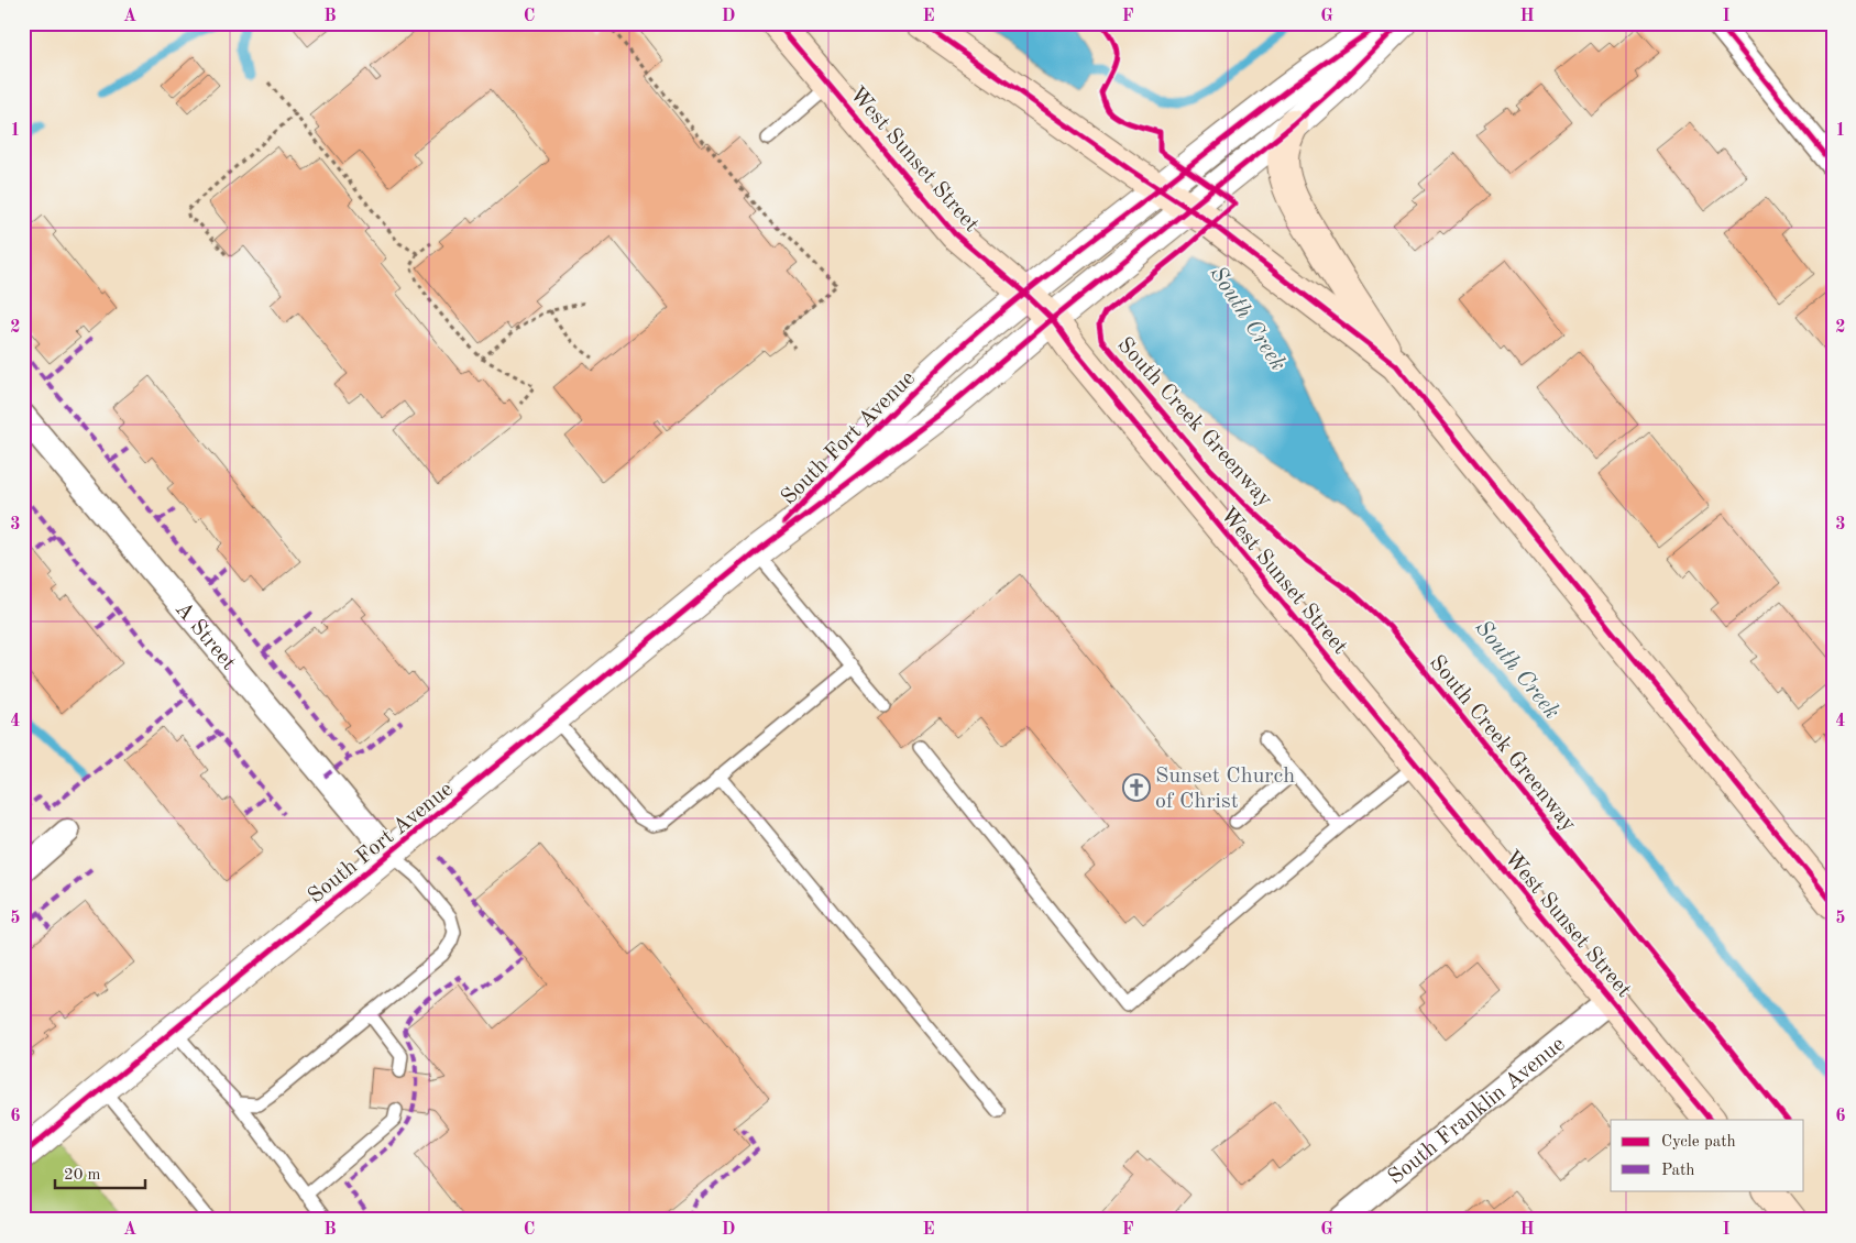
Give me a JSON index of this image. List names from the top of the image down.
{
  "streets": {
    "main road": ["West Sunset Street"],
    "street": ["South Fort Avenue", "A Street", "South Franklin Avenue"],
    "cycle path": ["South Creek Greenway"]
  },
  "crossings": [
    ["West Sunset Street", "South Fort Avenue"],
    ["West Sunset Street", "South Franklin Avenue"],
    ["South Fort Avenue", "A Street"]
  ],
  "water": ["South Creek"],
  "places": {
    "church": ["Sunset Church of Christ"]
  },
  "legend": ["Cycle path", "Path"],
  "scale_bar": "20 m",
  "grid": {
    "columns": [
      "A",
      "B",
      "C",
      "D",
      "E",
      "F",
      "G",
      "H",
      "I"
    ],
    "rows": [
      "1",
      "2",
      "3",
      "4",
      "5",
      "6"
    ]
  }
}
